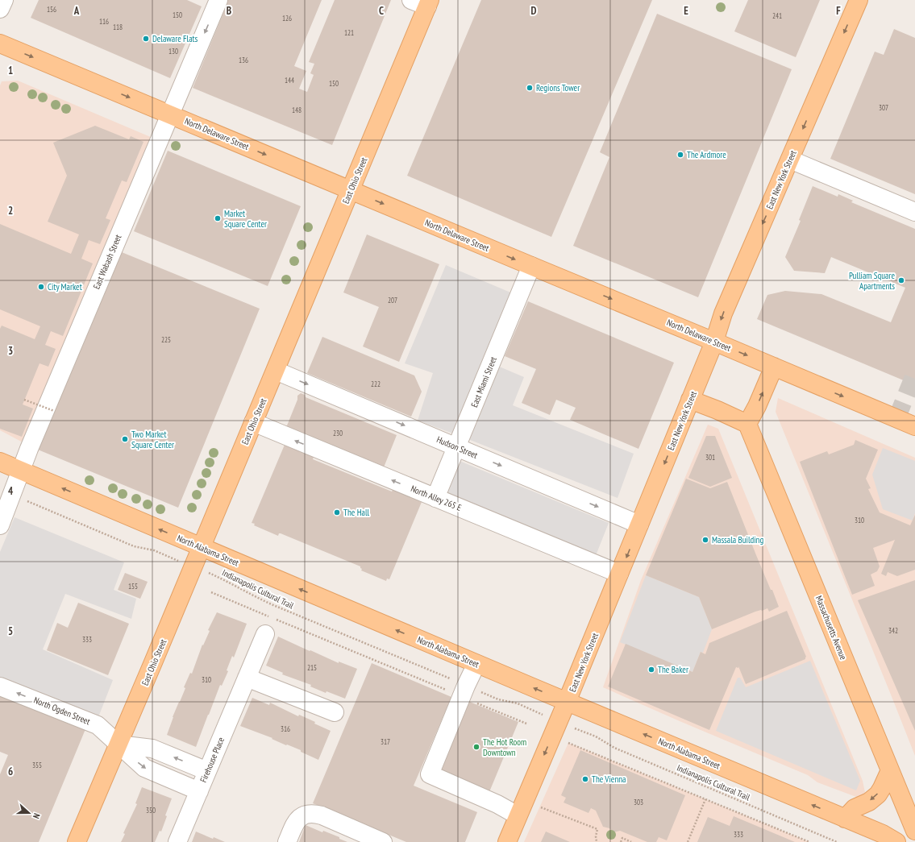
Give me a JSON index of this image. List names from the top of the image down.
{
  "streets": {
    "main road": [
      "North Delaware Street",
      "East New York Street",
      "East Ohio Street",
      "North Alabama Street",
      "Massachusetts Avenue"
    ],
    "street": [
      "East Wabash Street",
      "East Miami Street",
      "Hudson Street",
      "North Alley 265 E",
      "North Ogden Street",
      "Firehouse Place"
    ],
    "path": ["Indianapolis Cultural Trail"]
  },
  "crossings": [
    ["North Delaware Street", "East New York Street"],
    ["North Delaware Street", "East Ohio Street"],
    ["North Delaware Street", "East Wabash Street"],
    ["North Delaware Street", "East Miami Street"],
    ["East New York Street", "Hudson Street"],
    ["East New York Street", "North Alley 265 E"],
    ["East New York Street", "North Alabama Street"],
    ["East Ohio Street", "Hudson Street"],
    ["East Ohio Street", "North Alley 265 E"],
    ["East Ohio Street", "North Alabama Street"],
    ["East Ohio Street", "Indianapolis Cultural Trail"],
    ["East Ohio Street", "North Ogden Street"],
    ["East Wabash Street", "North Alabama Street"],
    ["East Wabash Street", "Indianapolis Cultural Trail"],
    ["East Miami Street", "Hudson Street"],
    ["East Miami Street", "North Alley 265 E"],
    ["North Ogden Street", "Firehouse Place"]
  ],
  "one_way": [
    "North Delaware Street",
    "East New York Street",
    "Hudson Street",
    "North Alley 265 E",
    "North Alabama Street"
  ],
  "places": [
    "Delaware Flats",
    "Regions Tower",
    "The Ardmore",
    "Market Square Center",
    "Pulliam Square Apartments",
    "City Market",
    "Two Market Square Center",
    "The Hall",
    "Massala Building",
    "The Baker",
    "The Hot Room Downtown",
    "The Vienna"
  ],
  "house_numbers": [
    "156",
    "150",
    "241",
    "126",
    "116",
    "118",
    "121",
    "130",
    "136",
    "144",
    "150",
    "307",
    "148",
    "207",
    "225",
    "222",
    "230",
    "301",
    "310",
    "155",
    "342",
    "333",
    "215",
    "310",
    "316",
    "317",
    "355",
    "303",
    "350",
    "333"
  ],
  "north": "right",
  "grid": {
    "columns": [
      "A",
      "B",
      "C",
      "D",
      "E",
      "F"
    ],
    "rows": [
      "1",
      "2",
      "3",
      "4",
      "5",
      "6"
    ]
  }
}
